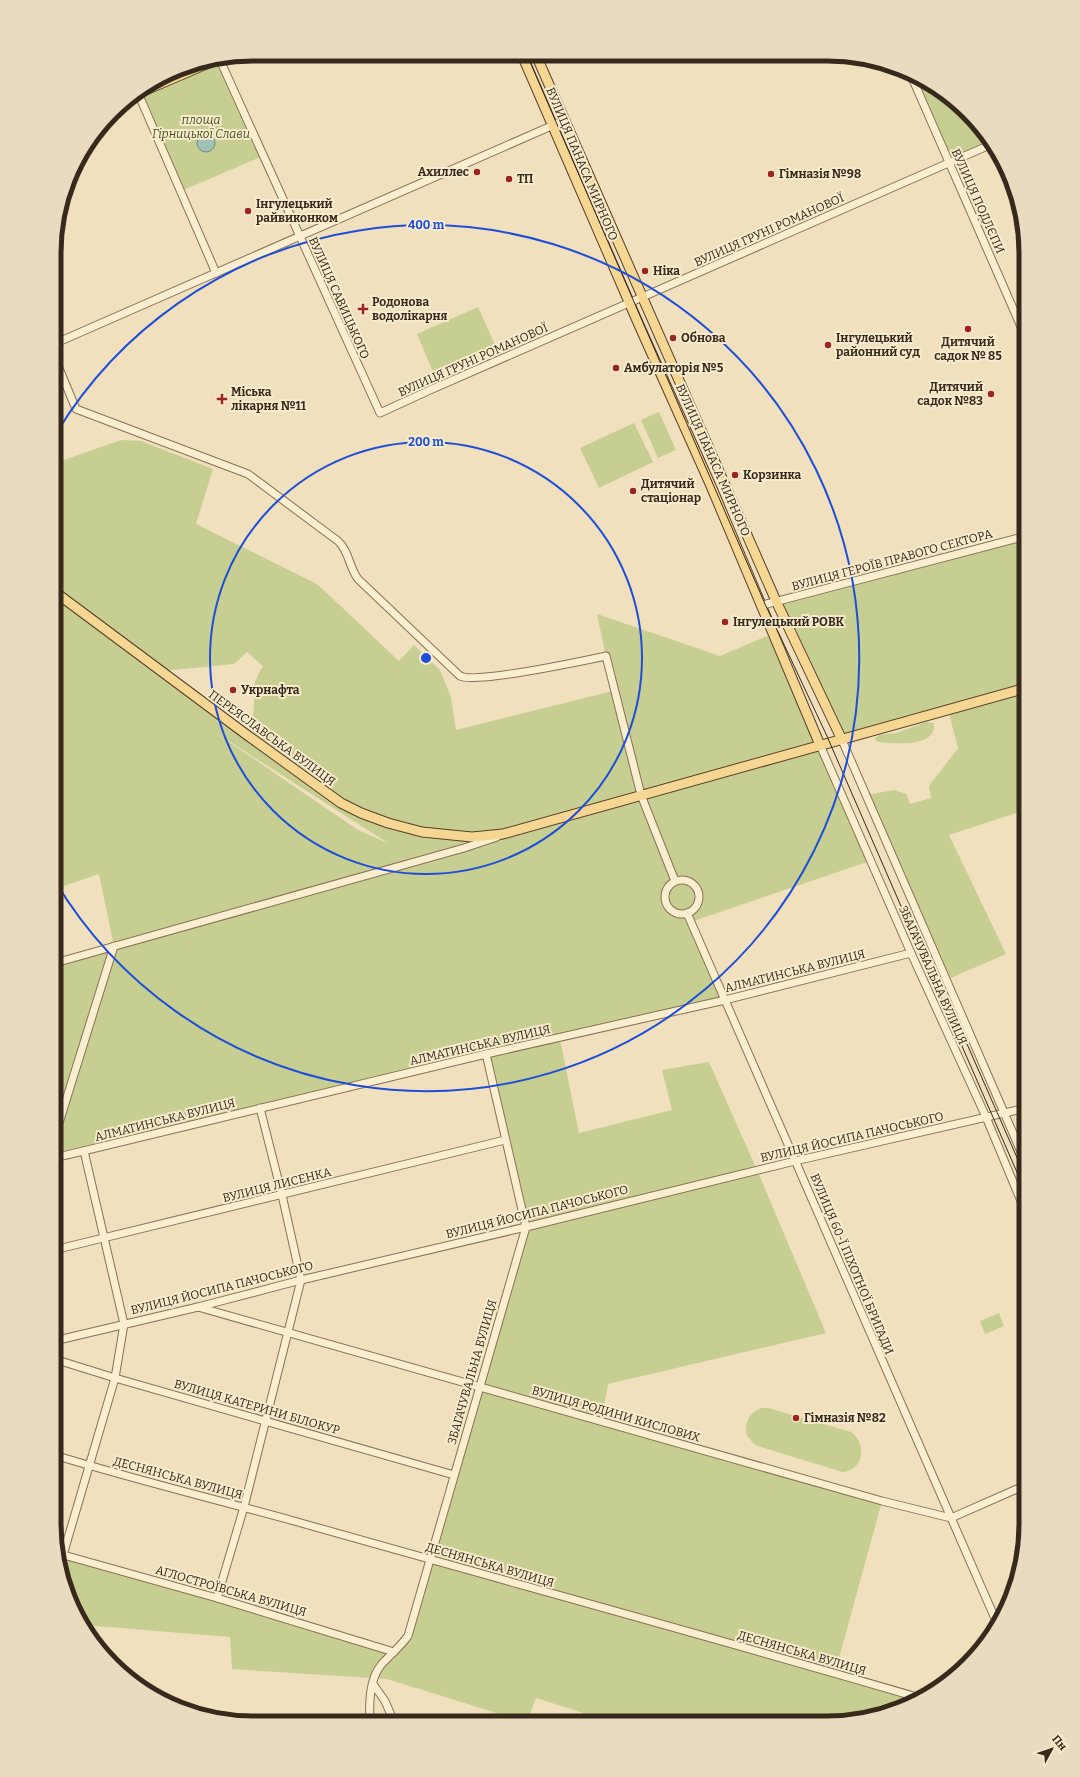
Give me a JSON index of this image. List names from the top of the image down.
{
  "streets": {
    "main road": ["ВУЛИЦЯ ПАНАСА МИРНОГО", "ПЕРЕЯСЛАВСЬКА ВУЛИЦЯ"],
    "street": [
      "ВУЛИЦЯ ПОДЛЄПИ",
      "ВУЛИЦЯ ГРУНІ РОМАНОВОЇ",
      "ВУЛИЦЯ САВИЦЬКОГО",
      "ВУЛИЦЯ ГЕРОЇВ ПРАВОГО СЕКТОРА",
      "АЛМАТИНСЬКА ВУЛИЦЯ",
      "ЗБАГАЧУВАЛЬНА ВУЛИЦЯ",
      "ВУЛИЦЯ ЙОСИПА ПАЧОСЬКОГО",
      "ВУЛИЦЯ ЛИСЕНКА",
      "ВУЛИЦЯ 60-Ї ПІХОТНОЇ БРИГАДИ",
      "ВУЛИЦЯ КАТЕРИНИ БІЛОКУР",
      "ВУЛИЦЯ РОДИНИ КИСЛОВИХ",
      "ДЕСНЯНСЬКА ВУЛИЦЯ",
      "АГЛОСТРОЇВСЬКА ВУЛИЦЯ"
    ]
  },
  "crossings": [
    ["ВУЛИЦЯ ПАНАСА МИРНОГО", "ВУЛИЦЯ ГРУНІ РОМАНОВОЇ"],
    ["ВУЛИЦЯ ПАНАСА МИРНОГО", "ВУЛИЦЯ ГЕРОЇВ ПРАВОГО СЕКТОРА"],
    ["ВУЛИЦЯ ПАНАСА МИРНОГО", "ПЕРЕЯСЛАВСЬКА ВУЛИЦЯ"],
    ["ВУЛИЦЯ ПАНАСА МИРНОГО", "ЗБАГАЧУВАЛЬНА ВУЛИЦЯ"],
    ["ВУЛИЦЯ ПОДЛЄПИ", "ВУЛИЦЯ ГРУНІ РОМАНОВОЇ"],
    ["ВУЛИЦЯ ГРУНІ РОМАНОВОЇ", "ВУЛИЦЯ САВИЦЬКОГО"],
    ["ПЕРЕЯСЛАВСЬКА ВУЛИЦЯ", "ЗБАГАЧУВАЛЬНА ВУЛИЦЯ"],
    ["АЛМАТИНСЬКА ВУЛИЦЯ", "ЗБАГАЧУВАЛЬНА ВУЛИЦЯ"],
    ["АЛМАТИНСЬКА ВУЛИЦЯ", "ВУЛИЦЯ 60-Ї ПІХОТНОЇ БРИГАДИ"],
    ["ЗБАГАЧУВАЛЬНА ВУЛИЦЯ", "ВУЛИЦЯ ЙОСИПА ПАЧОСЬКОГО"],
    ["ЗБАГАЧУВАЛЬНА ВУЛИЦЯ", "ВУЛИЦЯ ЛИСЕНКА"],
    ["ЗБАГАЧУВАЛЬНА ВУЛИЦЯ", "ВУЛИЦЯ КАТЕРИНИ БІЛОКУР"],
    ["ЗБАГАЧУВАЛЬНА ВУЛИЦЯ", "ВУЛИЦЯ РОДИНИ КИСЛОВИХ"],
    ["ЗБАГАЧУВАЛЬНА ВУЛИЦЯ", "ДЕСНЯНСЬКА ВУЛИЦЯ"],
    ["ЗБАГАЧУВАЛЬНА ВУЛИЦЯ", "АГЛОСТРОЇВСЬКА ВУЛИЦЯ"],
    ["ВУЛИЦЯ ЙОСИПА ПАЧОСЬКОГО", "ВУЛИЦЯ 60-Ї ПІХОТНОЇ БРИГАДИ"],
    ["ВУЛИЦЯ ЙОСИПА ПАЧОСЬКОГО", "ВУЛИЦЯ РОДИНИ КИСЛОВИХ"],
    ["ВУЛИЦЯ 60-Ї ПІХОТНОЇ БРИГАДИ", "ВУЛИЦЯ РОДИНИ КИСЛОВИХ"]
  ],
  "parks": ["площа Гірницької Слави"],
  "places": {
    "other": [
      "Ахиллес",
      "Гімназія №98",
      "ТП",
      "Інгулецький райвиконком",
      "Ніка",
      "Дитячий садок № 85",
      "Обнова",
      "Інгулецький районний суд",
      "Амбулаторія №5",
      "Дитячий садок №83",
      "Корзинка",
      "Дитячий стаціонар",
      "Інгулецький РОВК",
      "Укрнафта",
      "Гімназія №82"
    ],
    "health": ["Родонова водолікарня", "Міська лікарня №11"]
  },
  "north": "top right",
  "rings": ["400 m", "200 m"]
}
